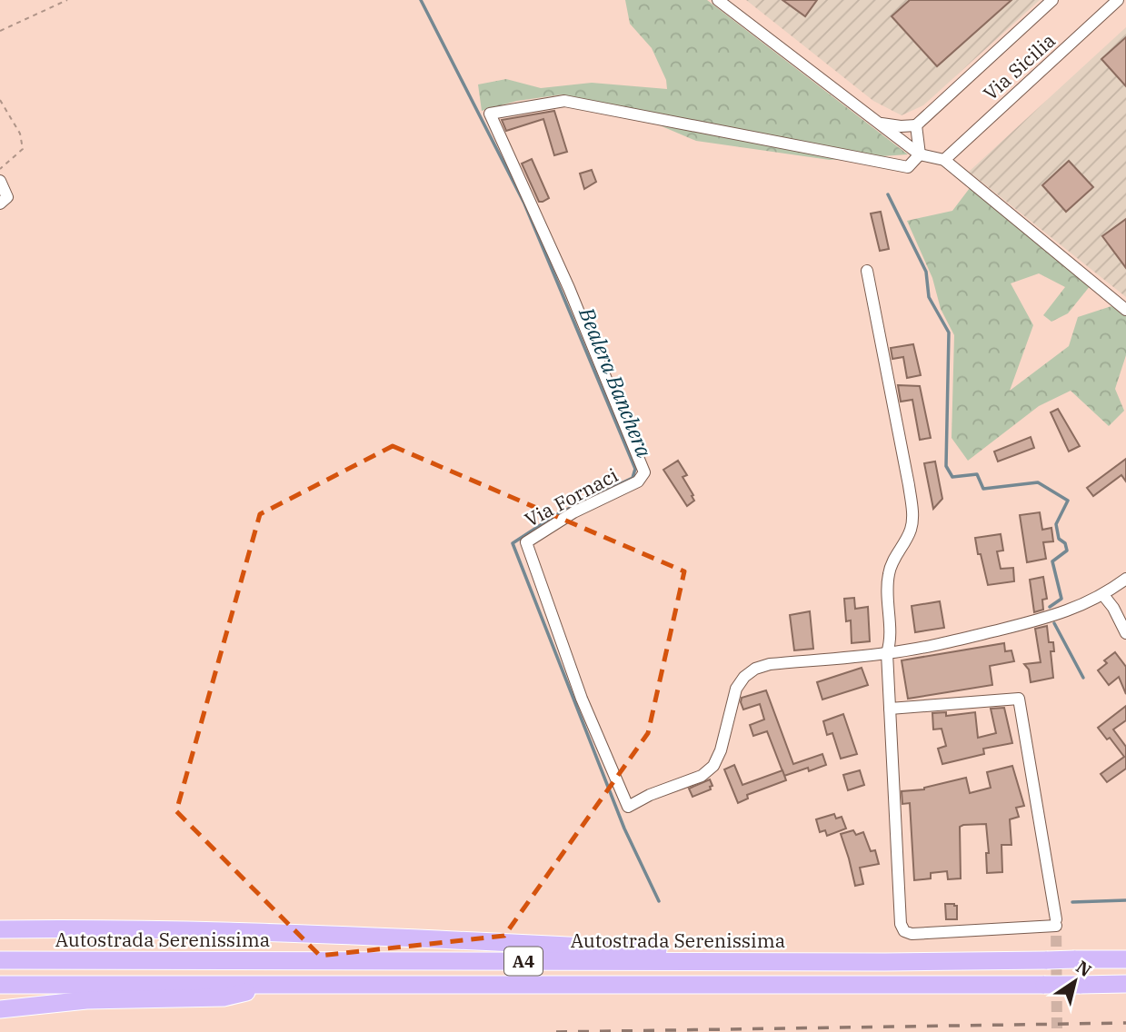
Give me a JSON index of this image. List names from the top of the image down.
{
  "streets": {
    "highway": ["Autostrada Serenissima", "A4"],
    "street": ["Via Sicilia", "Via Fornaci"]
  },
  "water": ["Bealera Banchera"],
  "north": "top right"
}
